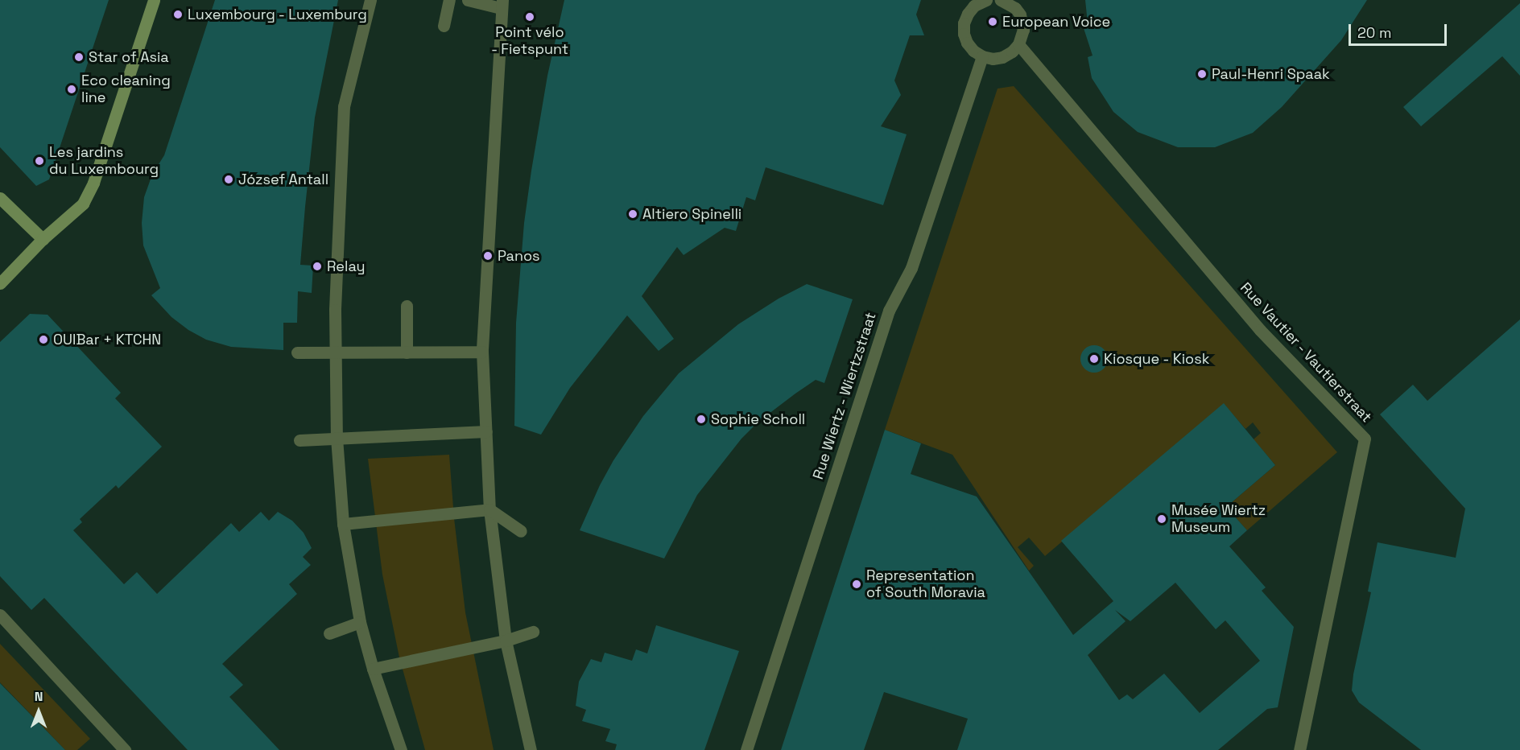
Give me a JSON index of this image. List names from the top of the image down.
{
  "streets": {
    "street": ["Rue Vautier - Vautierstraat", "Rue Wiertz - Wiertzstraat"]
  },
  "places": [
    "Luxembourg - Luxemburg",
    "Point vélo - Fietspunt",
    "European Voice",
    "Star of Asia",
    "Paul-Henri Spaak",
    "Eco cleaning line",
    "Les jardins du Luxembourg",
    "József Antall",
    "Altiero Spinelli",
    "Panos",
    "Relay",
    "OUIBar + KTCHN",
    "Kiosque - Kiosk",
    "Sophie Scholl",
    "Musée Wiertz Museum",
    "Representation of South Moravia"
  ],
  "scale_bar": "20 m",
  "north": "top"
}
